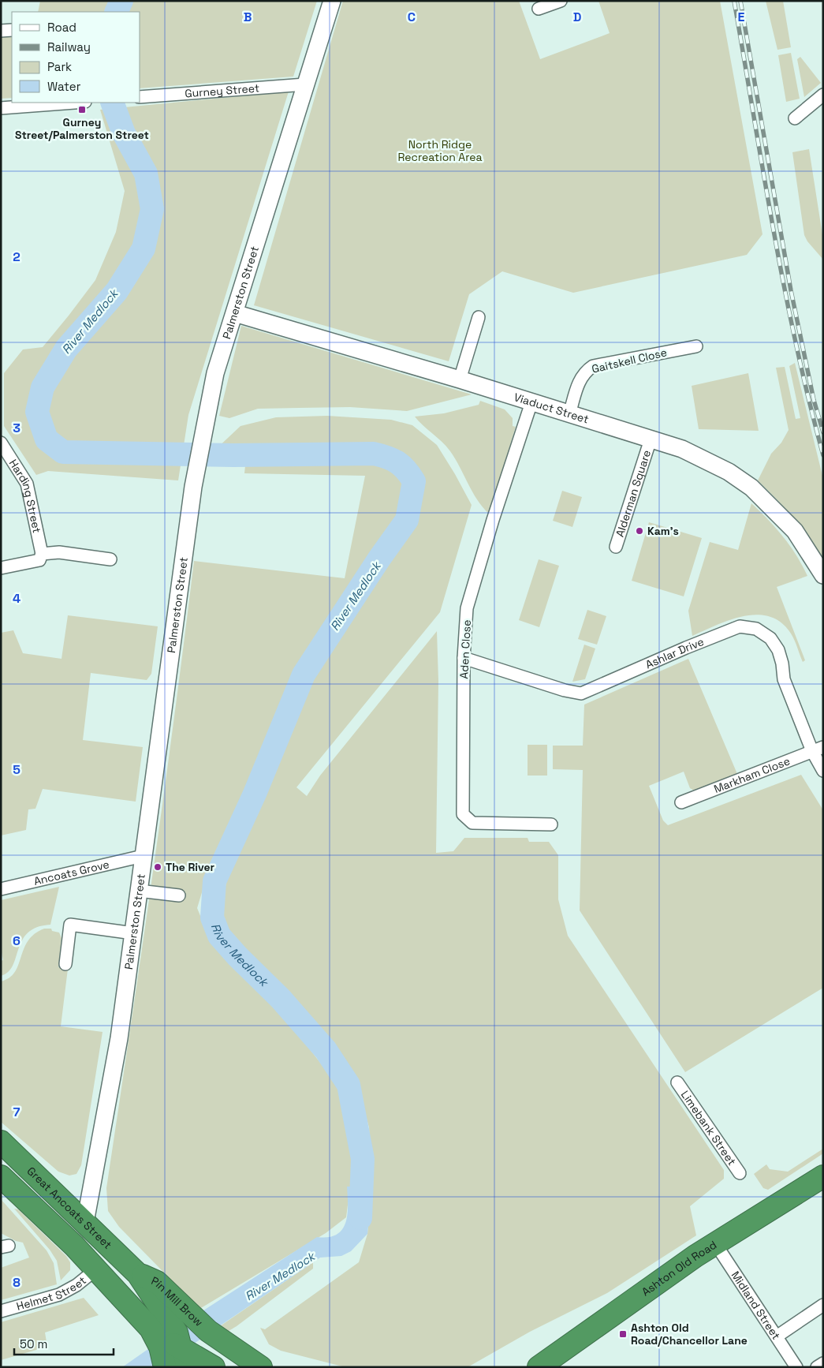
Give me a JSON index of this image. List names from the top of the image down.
{
  "streets": {
    "highway": ["Great Ancoats Street", "Ashton Old Road", "Pin Mill Brow"],
    "street": [
      "Gurney Street",
      "Palmerston Street",
      "Gaitskell Close",
      "Viaduct Street",
      "Alderman Square",
      "Harding Street",
      "Aden Close",
      "Ashlar Drive",
      "Markham Close",
      "Ancoats Grove",
      "Limebank Street",
      "Helmet Street",
      "Midland Street"
    ]
  },
  "crossings": [
    ["Gurney Street", "Palmerston Street"],
    ["Palmerston Street", "Viaduct Street"],
    ["Palmerston Street", "Ancoats Grove"],
    ["Palmerston Street", "Great Ancoats Street"],
    ["Gaitskell Close", "Viaduct Street"],
    ["Viaduct Street", "Alderman Square"],
    ["Viaduct Street", "Aden Close"],
    ["Aden Close", "Ashlar Drive"],
    ["Ashlar Drive", "Markham Close"],
    ["Great Ancoats Street", "Pin Mill Brow"],
    ["Ashton Old Road", "Midland Street"]
  ],
  "water": ["River Medlock"],
  "parks": ["North Ridge Recreation Area"],
  "places": {
    "transit": ["Gurney Street/Palmerston Street", "Ashton Old Road/Chancellor Lane"],
    "other": ["Kam's", "The River"]
  },
  "legend": [
    "Road",
    "Railway",
    "Park",
    "Water"
  ],
  "scale_bar": "50 m",
  "grid": {
    "columns": [
      "B",
      "C",
      "D",
      "E"
    ],
    "rows": [
      "2",
      "3",
      "4",
      "5",
      "6",
      "7",
      "8"
    ]
  }
}
